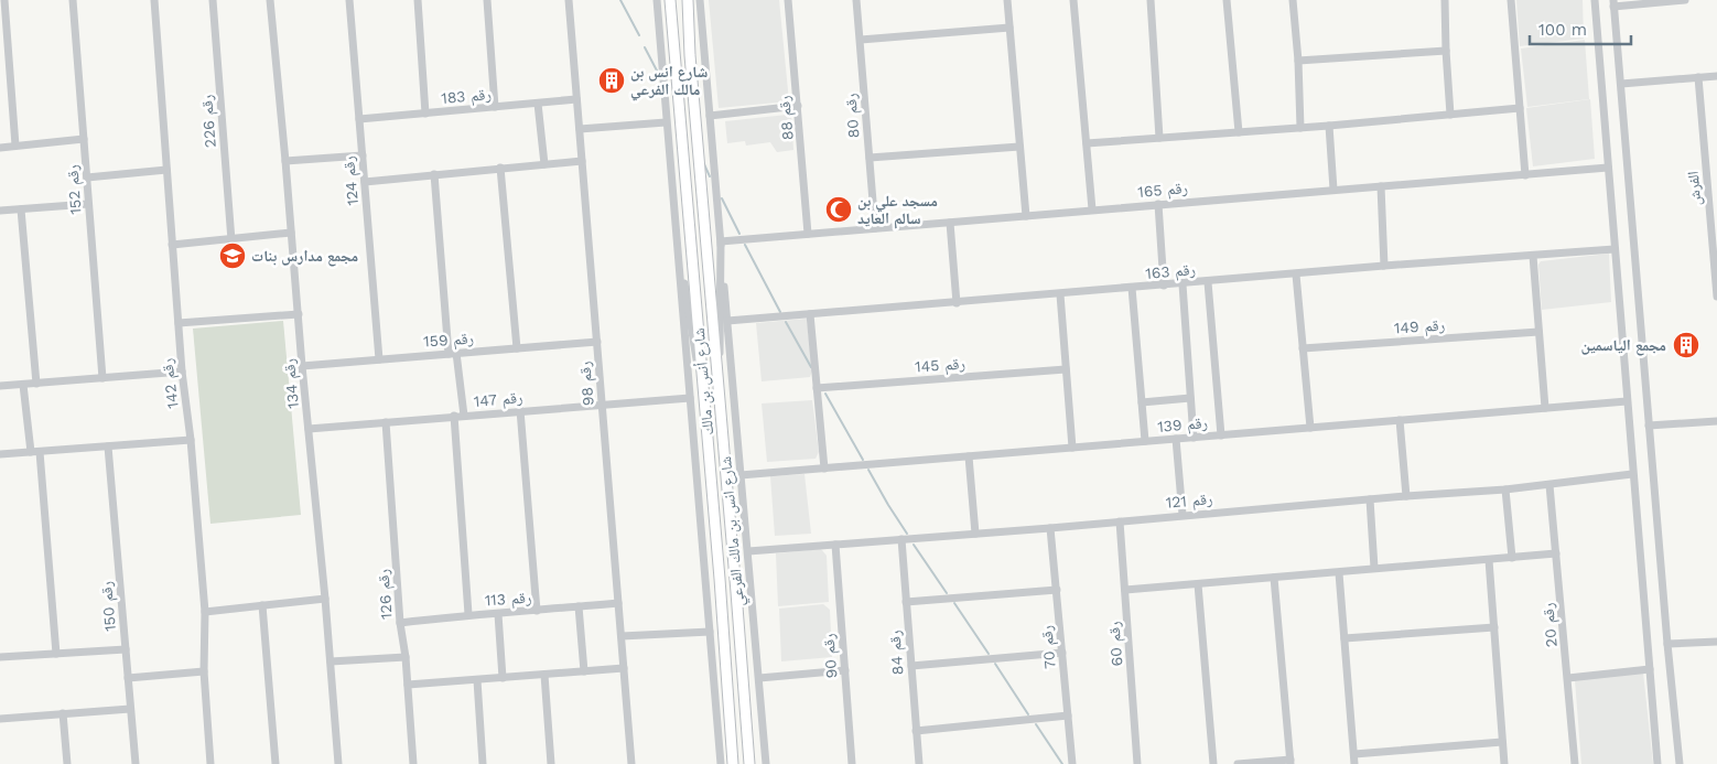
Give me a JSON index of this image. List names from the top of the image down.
{
  "streets": {
    "main road": ["شارع أنس بن مالك"],
    "street": [
      "رقم 183",
      "رقم 80",
      "رقم 88",
      "رقم 226",
      "رقم 124",
      "الفرش",
      "رقم 152",
      "رقم 165",
      "رقم 163",
      "رقم 149",
      "رقم 159",
      "رقم 145",
      "رقم 142",
      "رقم 134",
      "رقم 98",
      "رقم 147",
      "رقم 139",
      "رقم 121",
      "شارع انس بن مالك الفرعي",
      "رقم 126",
      "رقم 113",
      "رقم 150",
      "رقم 20",
      "رقم 60",
      "رقم 70",
      "رقم 84",
      "رقم 90"
    ]
  },
  "crossings": [
    ["رقم 183", "رقم 124"],
    ["رقم 183", "رقم 98"],
    ["رقم 80", "رقم 165"],
    ["رقم 88", "رقم 165"],
    ["رقم 124", "رقم 159"],
    ["رقم 165", "شارع انس بن مالك الفرعي"],
    ["رقم 163", "شارع انس بن مالك الفرعي"],
    ["رقم 159", "رقم 134"],
    ["رقم 159", "رقم 98"],
    ["رقم 134", "رقم 147"],
    ["رقم 98", "رقم 147"],
    ["رقم 98", "رقم 113"],
    ["رقم 147", "شارع انس بن مالك الفرعي"],
    ["رقم 147", "رقم 126"],
    ["رقم 139", "شارع انس بن مالك الفرعي"],
    ["رقم 121", "شارع انس بن مالك الفرعي"],
    ["رقم 121", "رقم 20"],
    ["رقم 121", "رقم 60"],
    ["رقم 121", "رقم 70"],
    ["رقم 121", "رقم 84"],
    ["رقم 121", "رقم 90"],
    ["رقم 126", "رقم 113"]
  ],
  "places": {
    "building": ["شارع انس بن مالك الفرعي", "مجمع الياسمين"],
    "mosque": ["مسجد علي بن سالم العايد"],
    "school or university": ["مجمع مدارس بنات"]
  },
  "scale_bar": "100 m"
}
